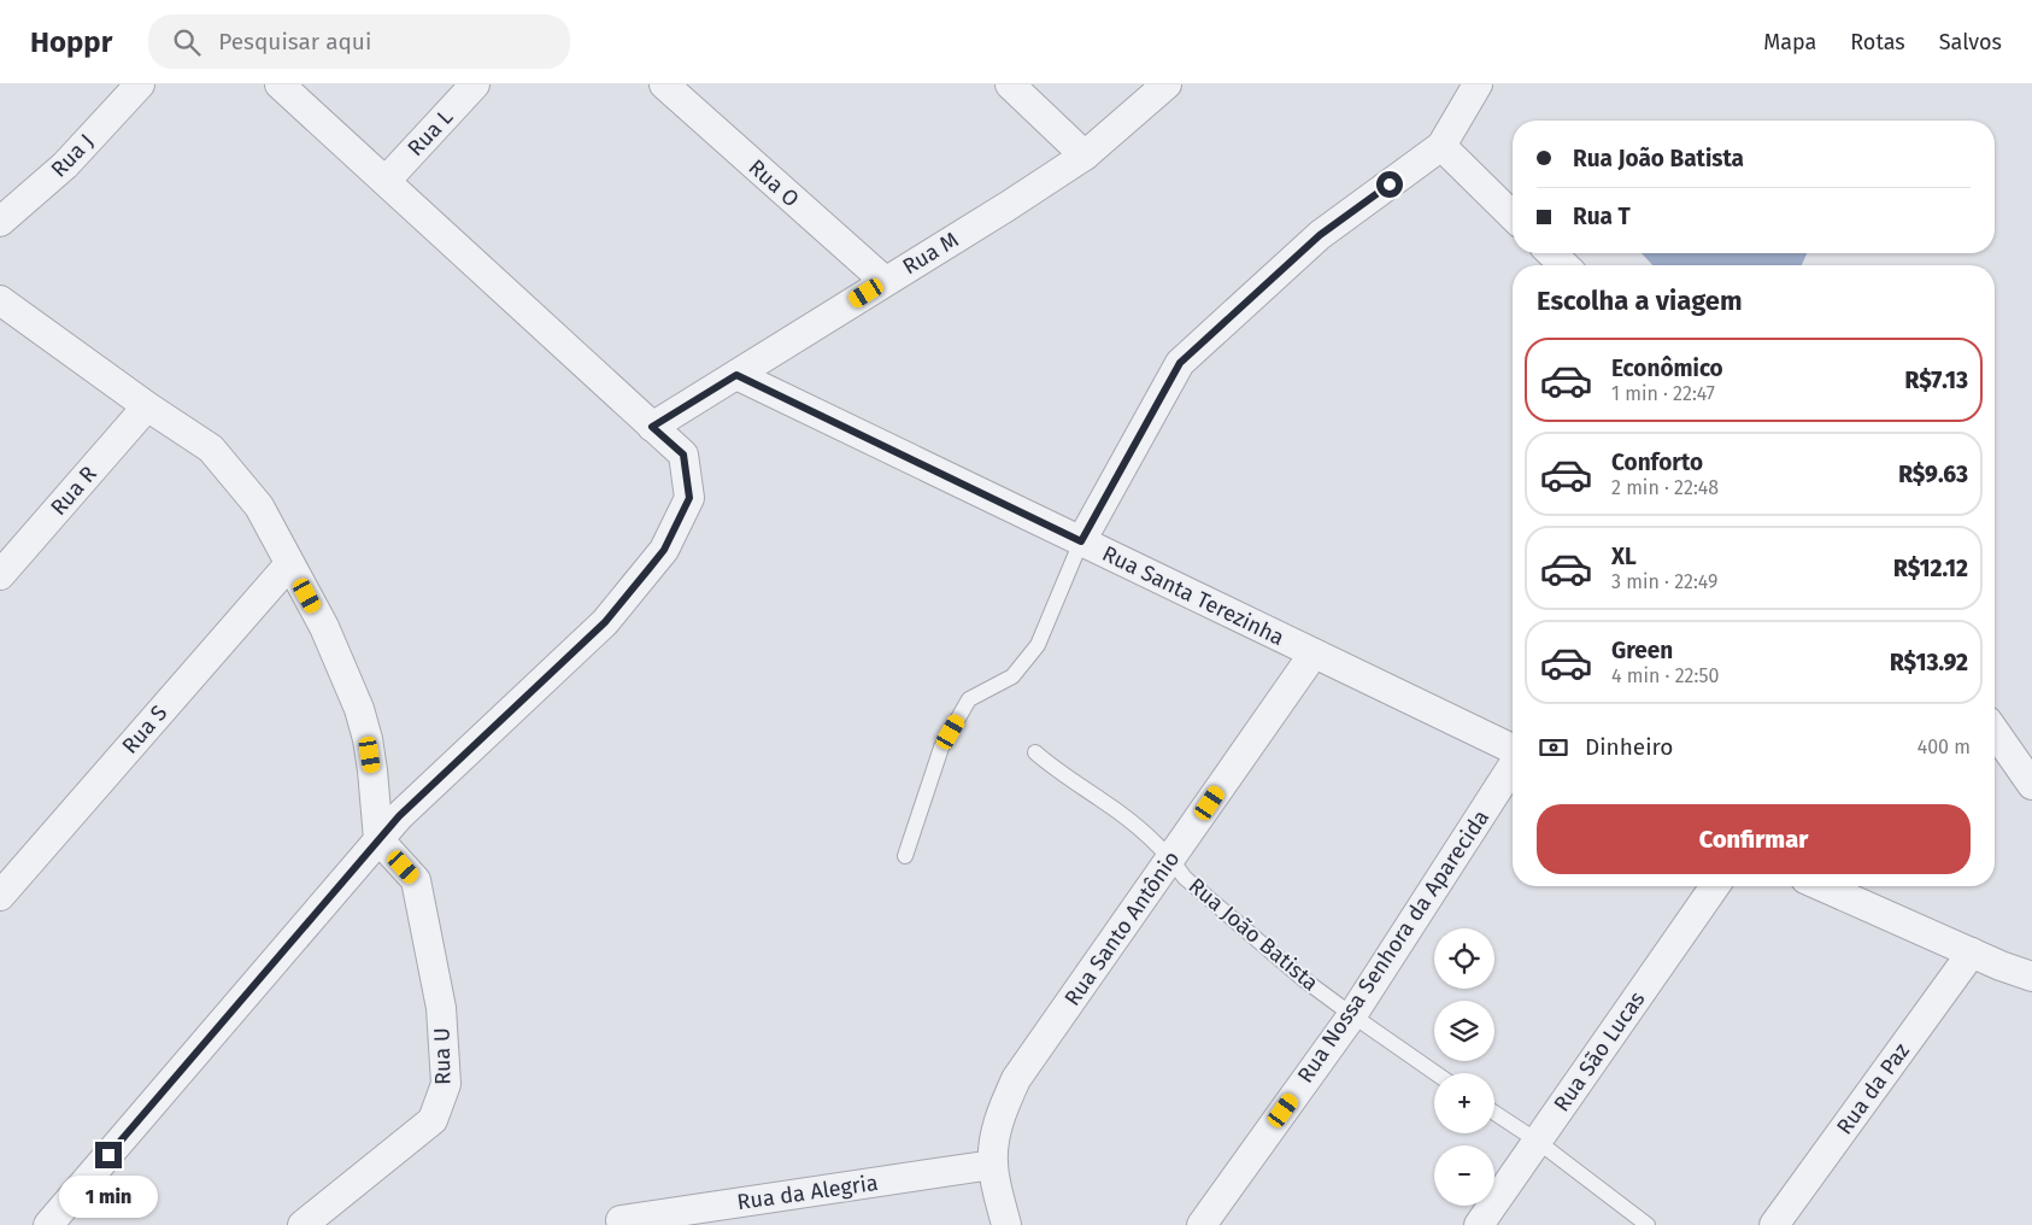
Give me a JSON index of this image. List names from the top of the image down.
{
  "streets": {
    "street": [
      "Rua L",
      "Rua J",
      "Rua O",
      "Rua M",
      "Rua R",
      "Rua Santa Terezinha",
      "Rua S",
      "Rua Santo Antônio",
      "Rua Nossa Senhora da Aparecida",
      "Rua São Lucas",
      "Rua U",
      "Rua da Paz",
      "Rua da Alegria"
    ],
    "lane": ["Rua João Batista"]
  },
  "crossings": [
    ["Rua O", "Rua M"],
    ["Rua M", "Rua Santa Terezinha"],
    ["Rua Santa Terezinha", "Rua Santo Antônio"],
    ["Rua Santo Antônio", "Rua João Batista"],
    ["Rua Santo Antônio", "Rua da Alegria"],
    ["Rua João Batista", "Rua Nossa Senhora da Aparecida"]
  ],
  "page": {
    "header": "Hoppr",
    "search": "Pesquisar aqui",
    "nav": ["Mapa", "Rotas", "Salvos"],
    "banner": ["Rua João Batista", "Rua T"],
    "heading": "Escolha a viagem",
    "list": [
      {
        "name": "Econômico",
        "note": "1 min · 22:47",
        "value": "R$7.13"
      },
      {
        "name": "Conforto",
        "note": "2 min · 22:48",
        "value": "R$9.63"
      },
      {
        "name": "XL",
        "note": "3 min · 22:49",
        "value": "R$12.12"
      },
      {
        "name": "Green",
        "note": "4 min · 22:50",
        "value": "R$13.92"
      }
    ],
    "pay": ["Dinheiro", "400 m"],
    "buttons": "Confirmar",
    "map_buttons": ["+", "−"],
    "bubble": "1 min"
  }
}
